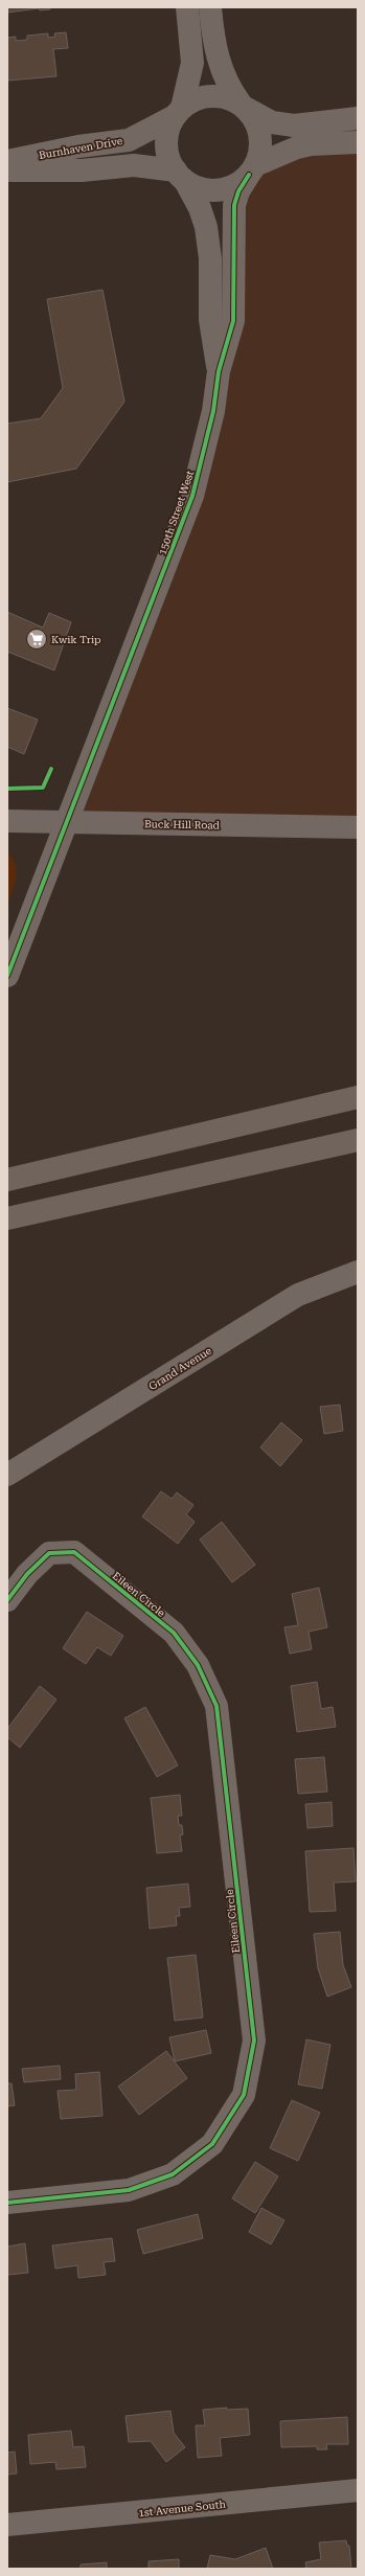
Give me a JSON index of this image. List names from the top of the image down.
{
  "streets": {
    "street": [
      "Burnhaven Drive",
      "150th Street West",
      "Buck Hill Road",
      "Grand Avenue",
      "Eileen Circle",
      "1st Avenue South"
    ]
  },
  "crossings": [
    ["Burnhaven Drive", "150th Street West"],
    ["150th Street West", "Buck Hill Road"]
  ],
  "places": {
    "supermarket": ["Kwik Trip"]
  }
}
